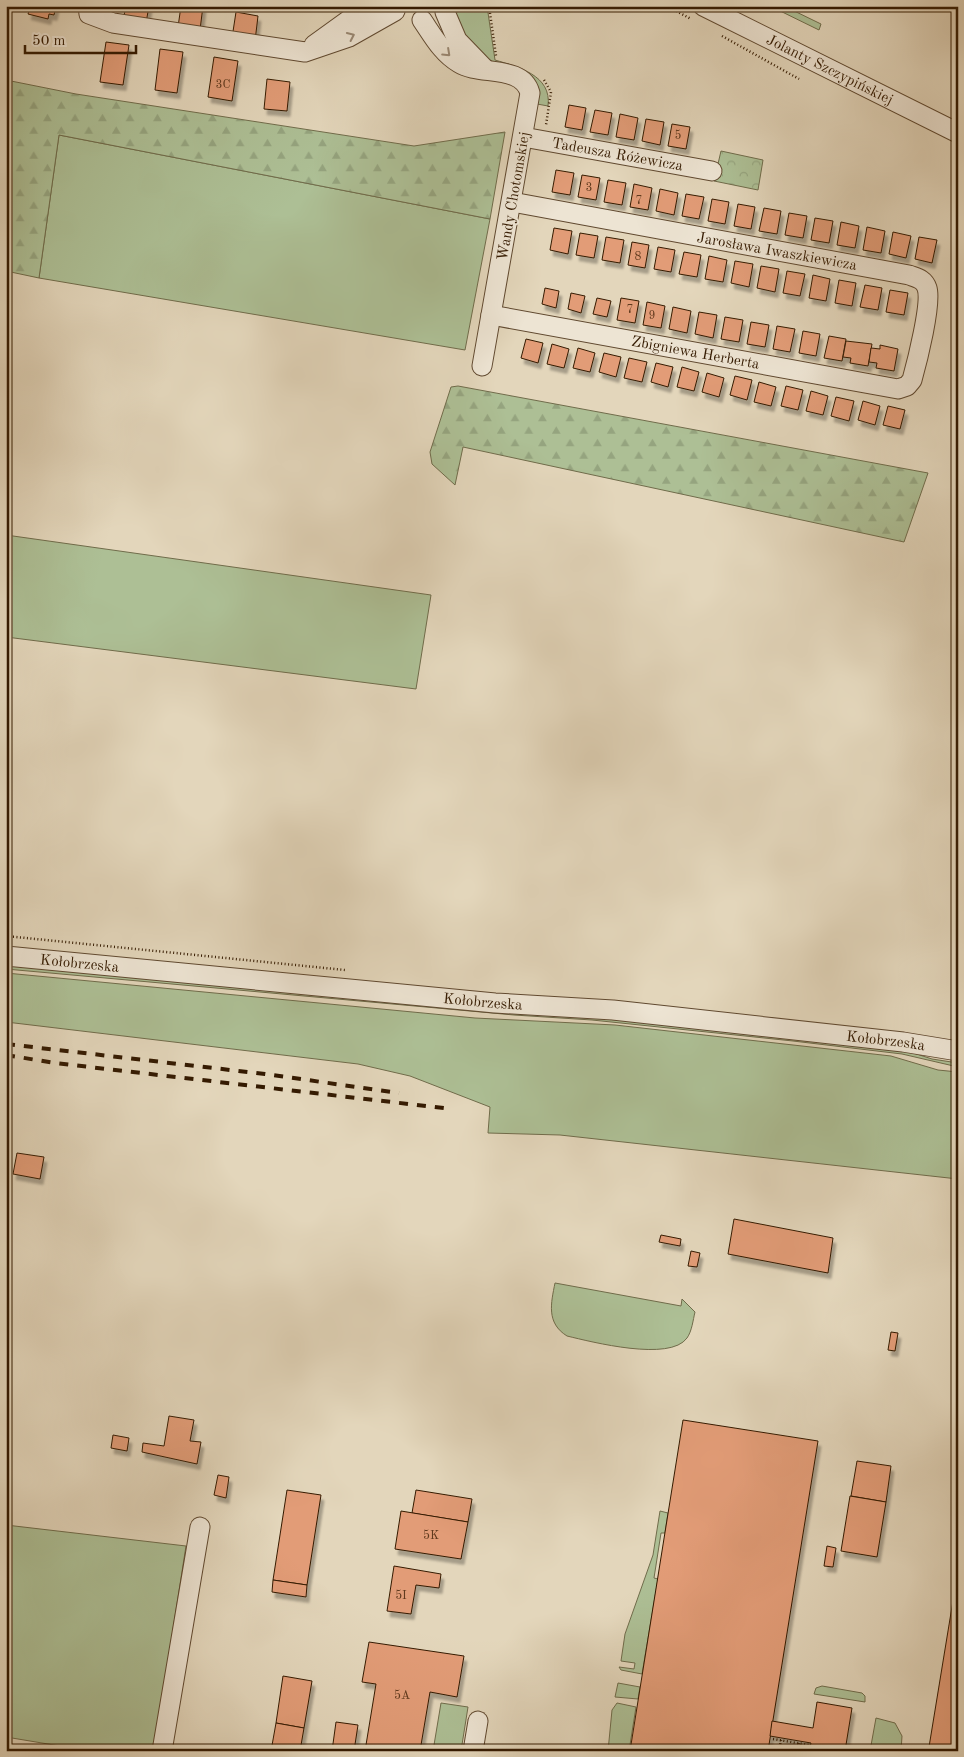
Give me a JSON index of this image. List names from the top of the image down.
{
  "streets": {
    "street": [
      "Jolanty Szczypińskiej",
      "Tadeusza Różewicza",
      "Wandy Chotomskiej",
      "Jarosława Iwaszkiewicza",
      "Zbigniewa Herberta",
      "Kołobrzeska"
    ]
  },
  "crossings": [
    ["Tadeusza Różewicza", "Wandy Chotomskiej"],
    ["Wandy Chotomskiej", "Jarosława Iwaszkiewicza"],
    ["Wandy Chotomskiej", "Zbigniewa Herberta"],
    ["Jarosława Iwaszkiewicza", "Zbigniewa Herberta"]
  ],
  "house_numbers": [
    "3C",
    "5",
    "3",
    "7",
    "8",
    "7",
    "9",
    "5K",
    "5I",
    "5A"
  ],
  "scale_bar": "50 m"
}
